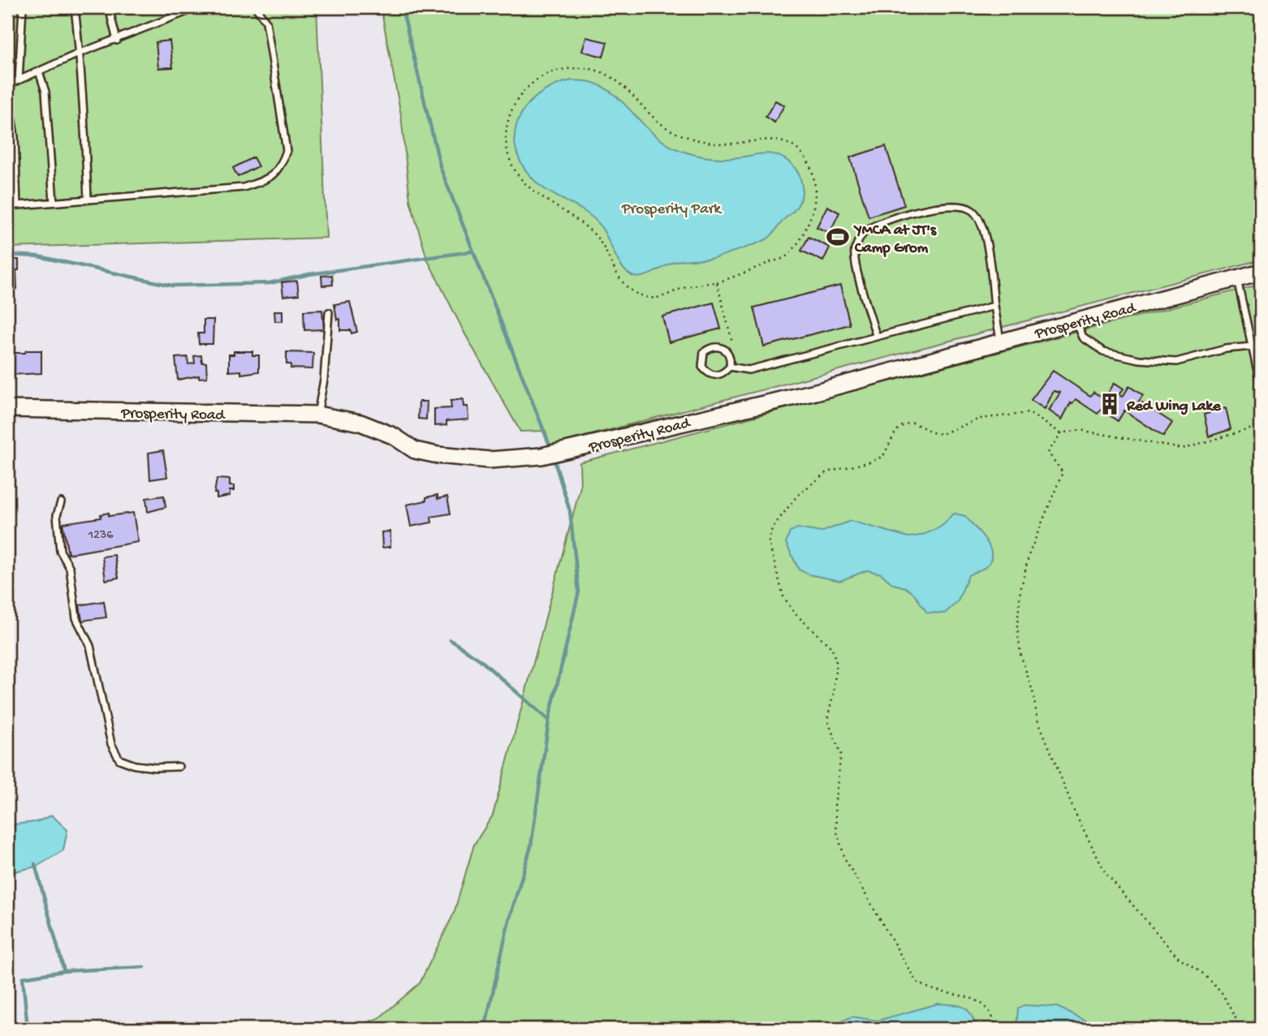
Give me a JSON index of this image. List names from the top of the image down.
{
  "streets": {
    "street": ["Prosperity Road"]
  },
  "parks": ["Prosperity Park"],
  "places": {
    "sports": ["YMCA at JT's Camp Grom"],
    "building": ["Red Wing Lake"]
  },
  "house_numbers": ["1236"]
}
